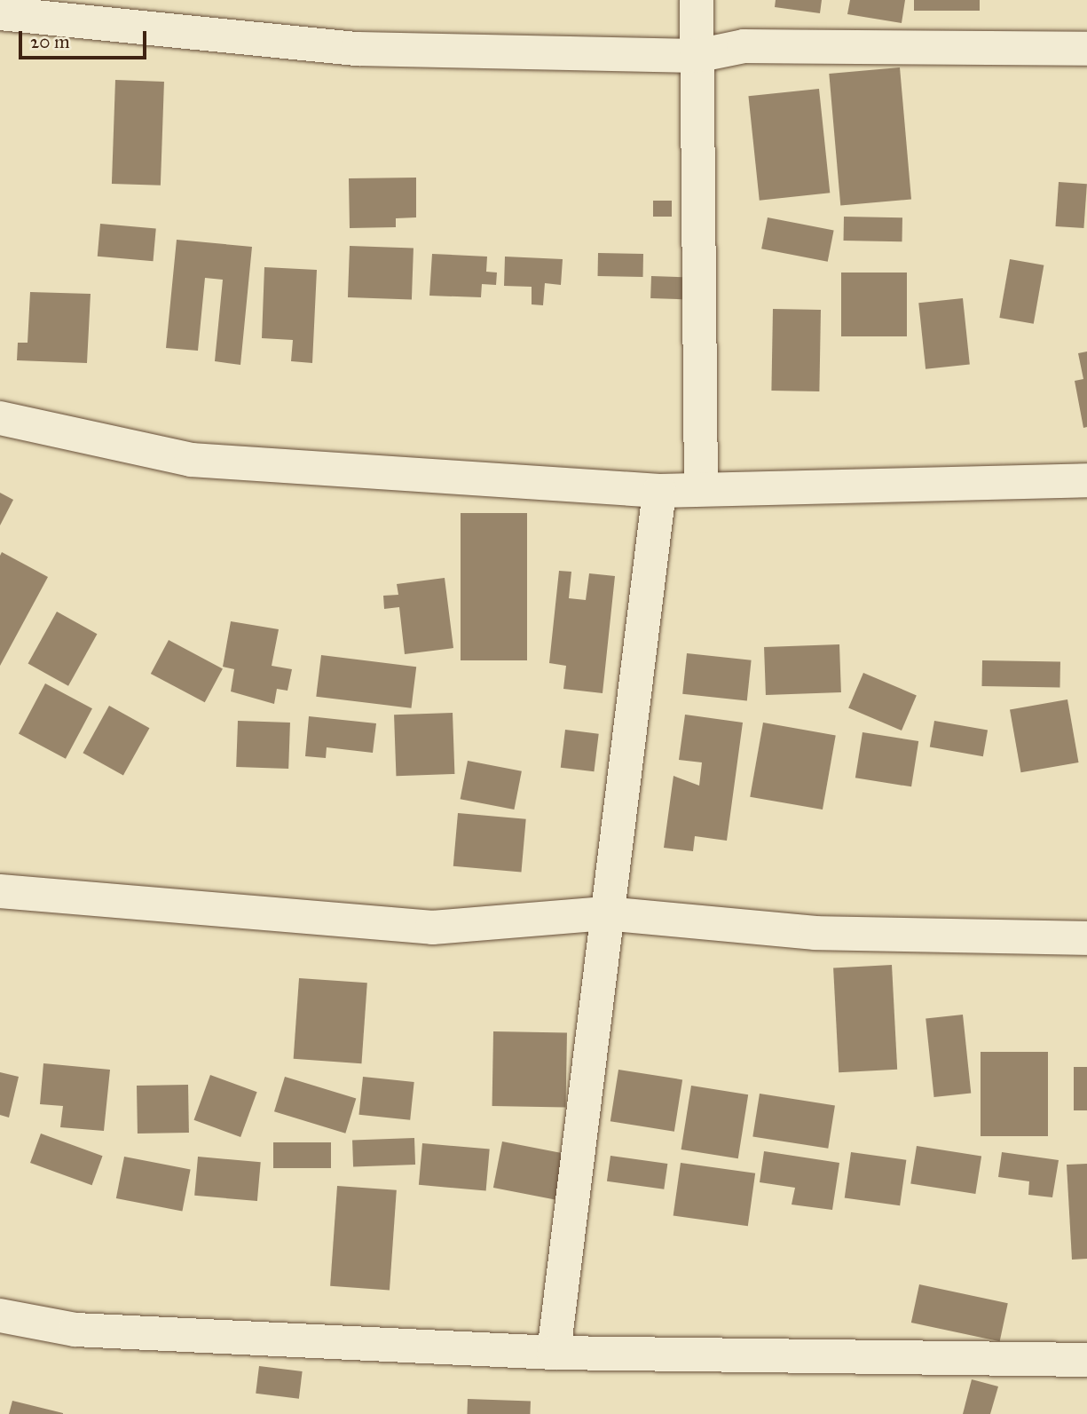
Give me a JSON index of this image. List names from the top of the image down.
{
  "scale_bar": "20 m"
}
